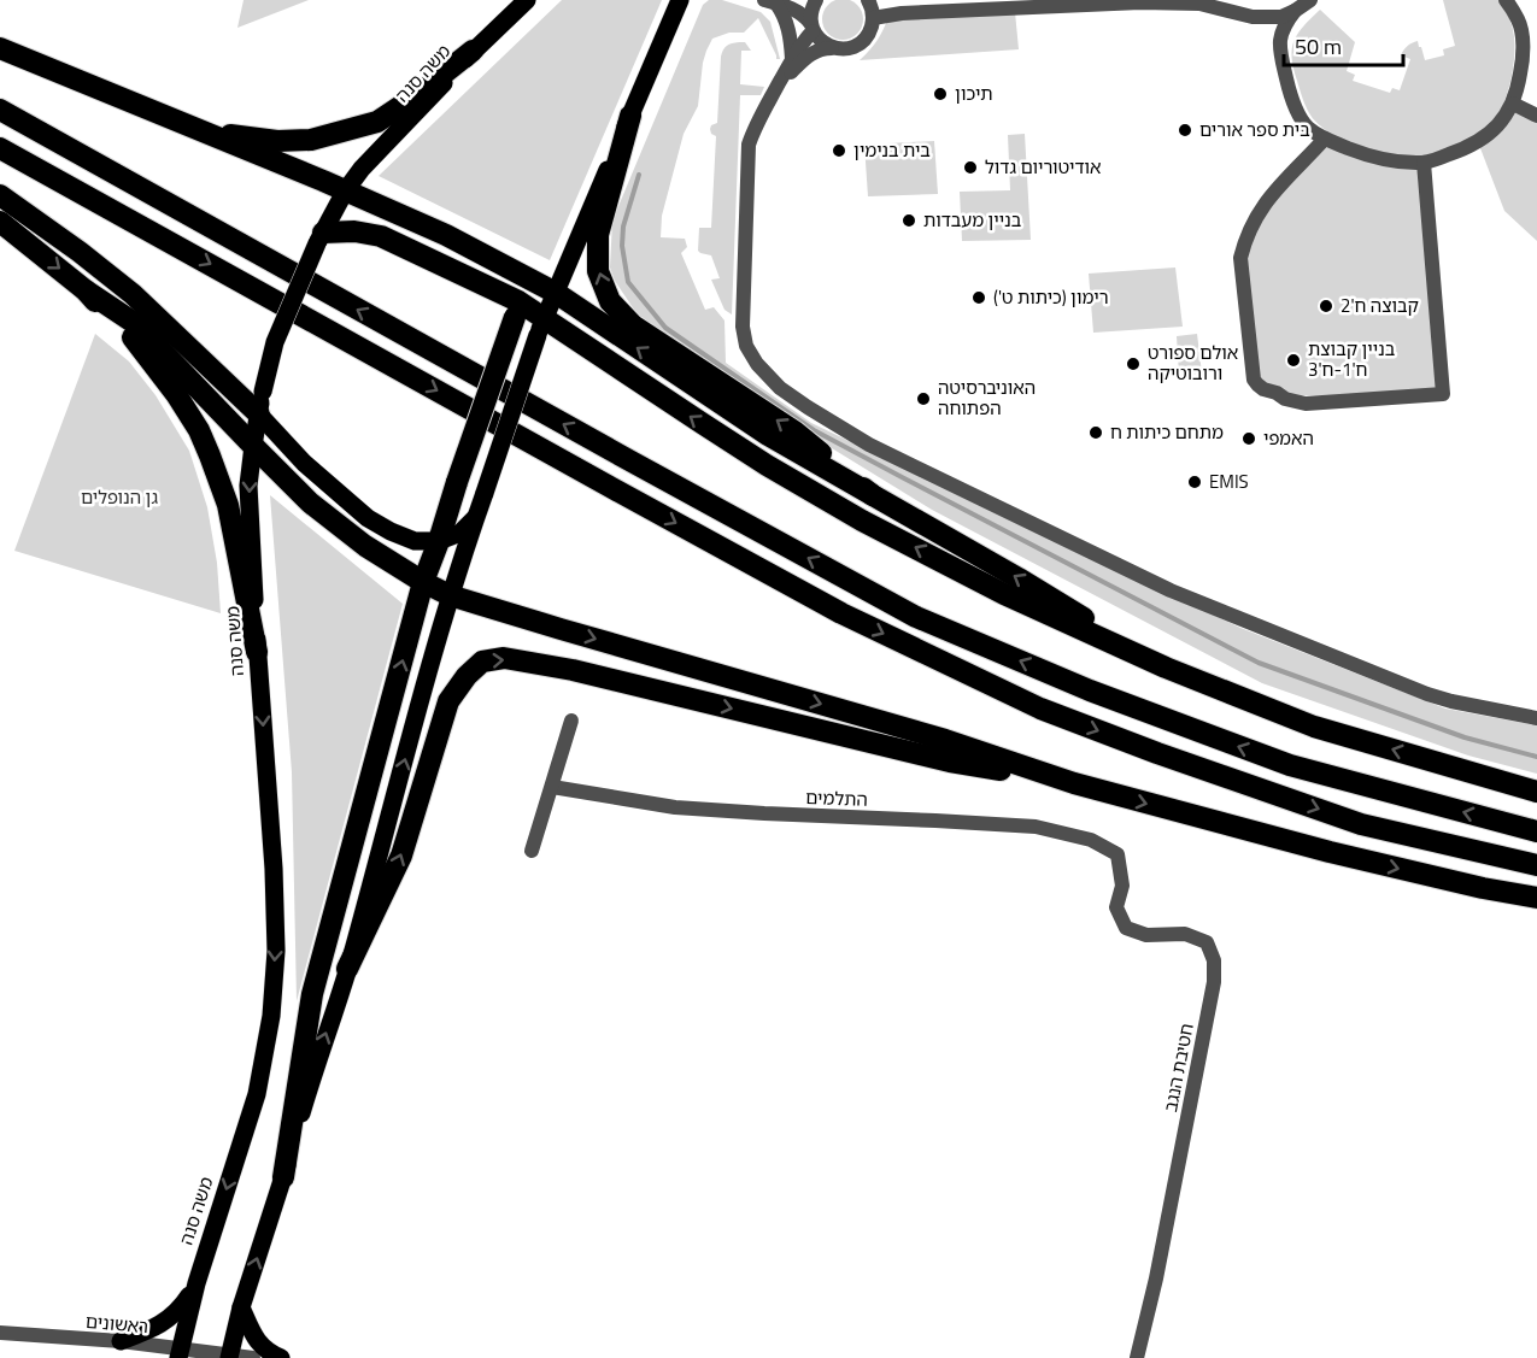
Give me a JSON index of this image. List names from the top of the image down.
{
  "streets": {
    "main road": ["משה סנה"],
    "street": ["התלמים", "חטיבת הנגב", "ראשונים"]
  },
  "crossings": [
    ["משה סנה", "ראשונים"],
    ["התלמים", "חטיבת הנגב"]
  ],
  "parks": ["גן הנופלים"],
  "places": [
    "תיכון",
    "בית ספר אורים",
    "בית בנימין",
    "אודיטוריום גדול",
    "בניין מעבדות",
    "רימון (כיתות ט')",
    "קבוצה ח'2",
    "בניין קבוצת ח'1-ח'3",
    "אולם ספורט ורובוטיקה",
    "האוניברסיטה הפתוחה",
    "מתחם כיתות ח",
    "האמפי",
    "EMIS"
  ],
  "scale_bar": "50 m"
}
